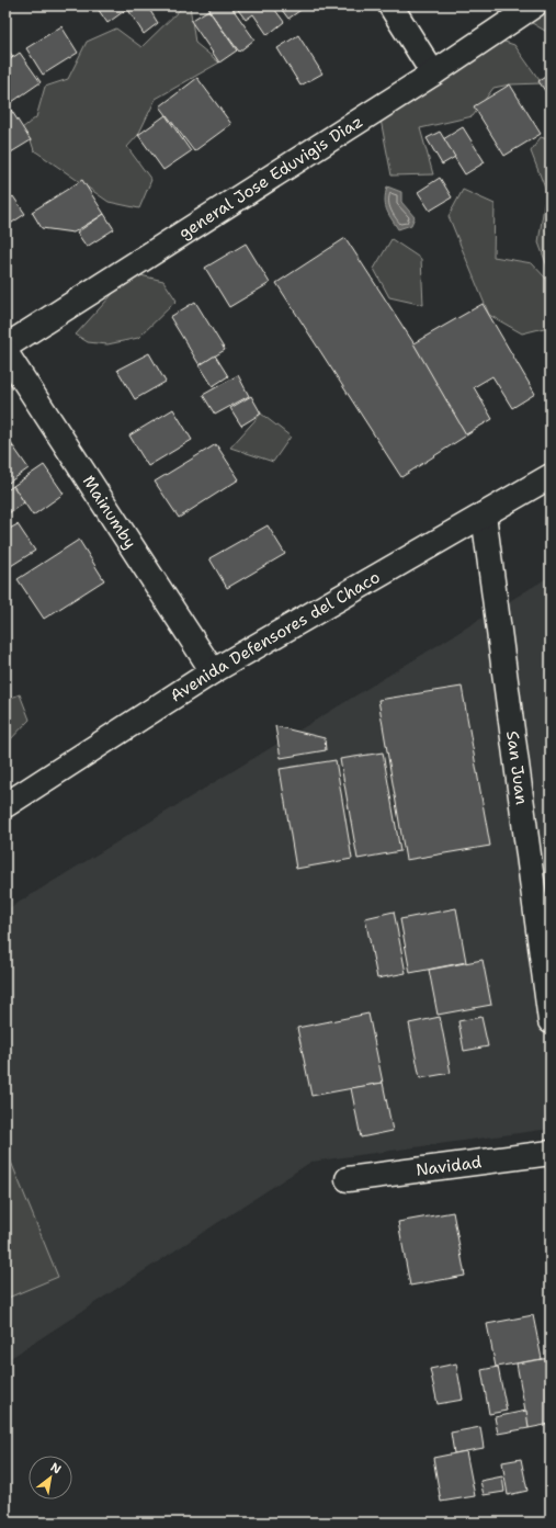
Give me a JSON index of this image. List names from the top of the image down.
{
  "streets": {
    "street": [
      "general Jose Eduvigis Diaz",
      "Mainumby",
      "Avenida Defensores del Chaco",
      "San Juan",
      "Navidad"
    ]
  },
  "crossings": [
    ["Mainumby", "Avenida Defensores del Chaco"],
    ["Avenida Defensores del Chaco", "San Juan"]
  ],
  "north": "top right"
}
